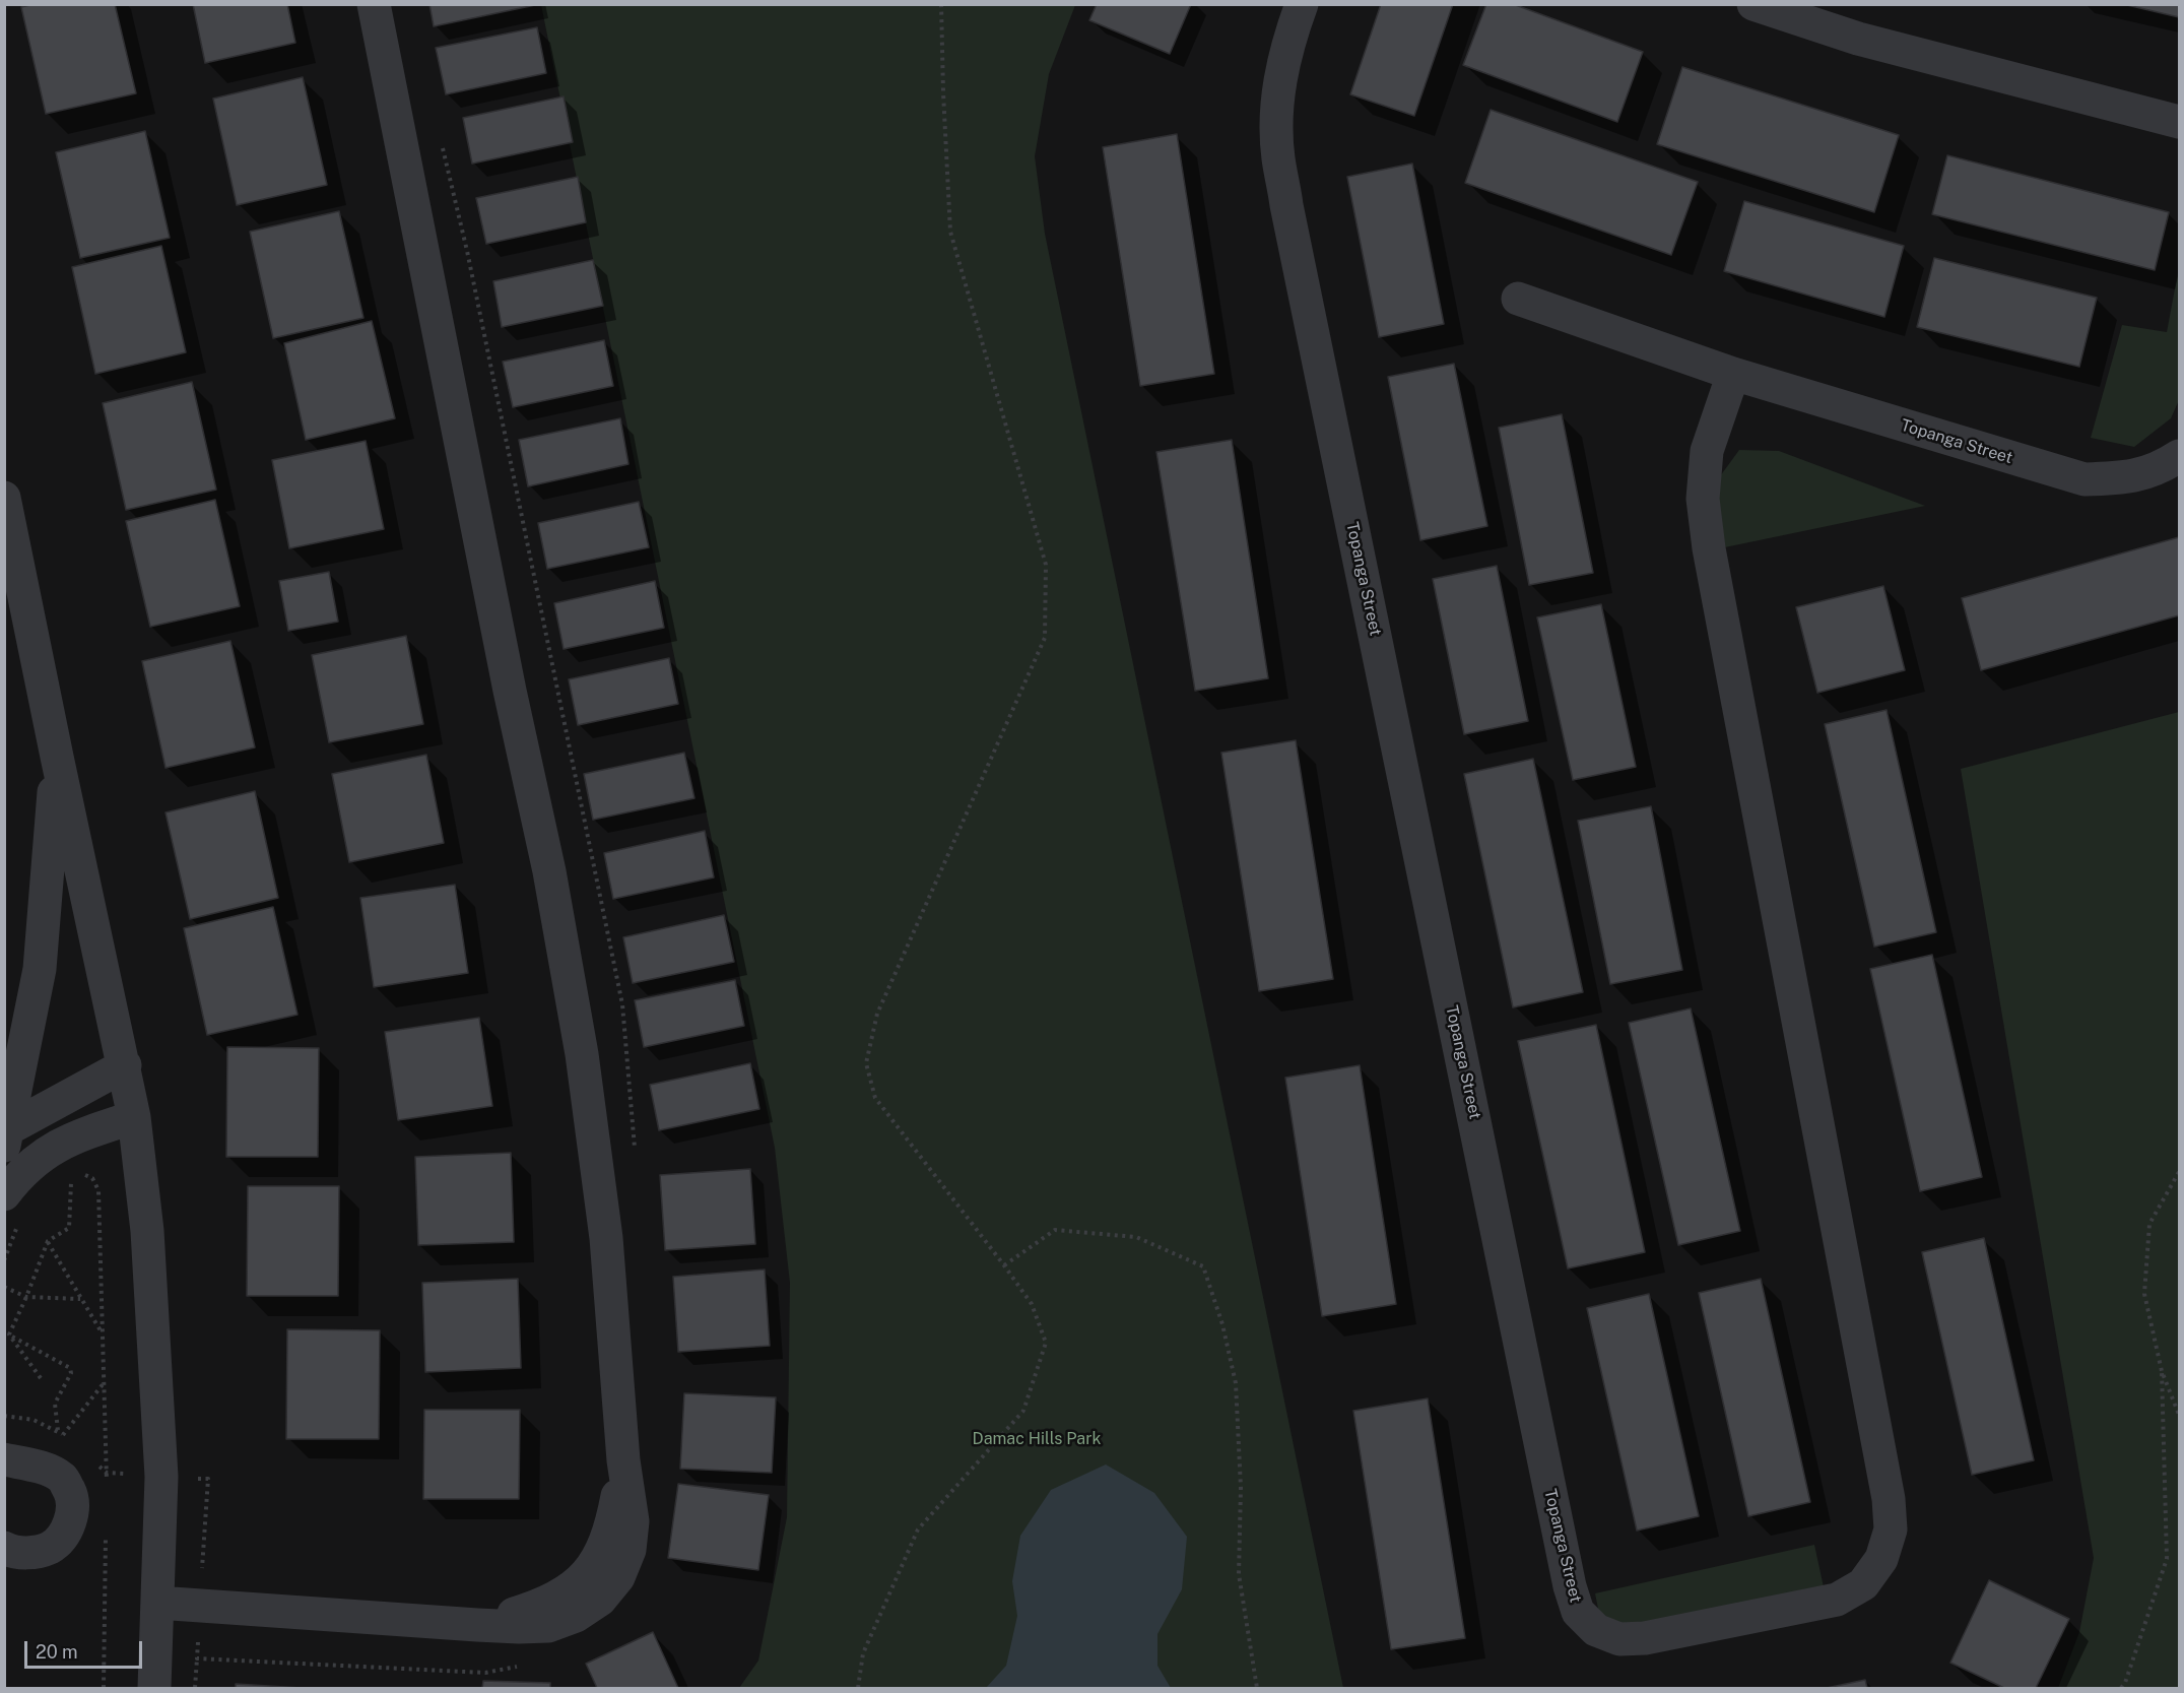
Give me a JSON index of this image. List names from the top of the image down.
{
  "streets": {
    "street": ["Topanga Street"]
  },
  "parks": ["Damac Hills Park"],
  "scale_bar": "20 m"
}
